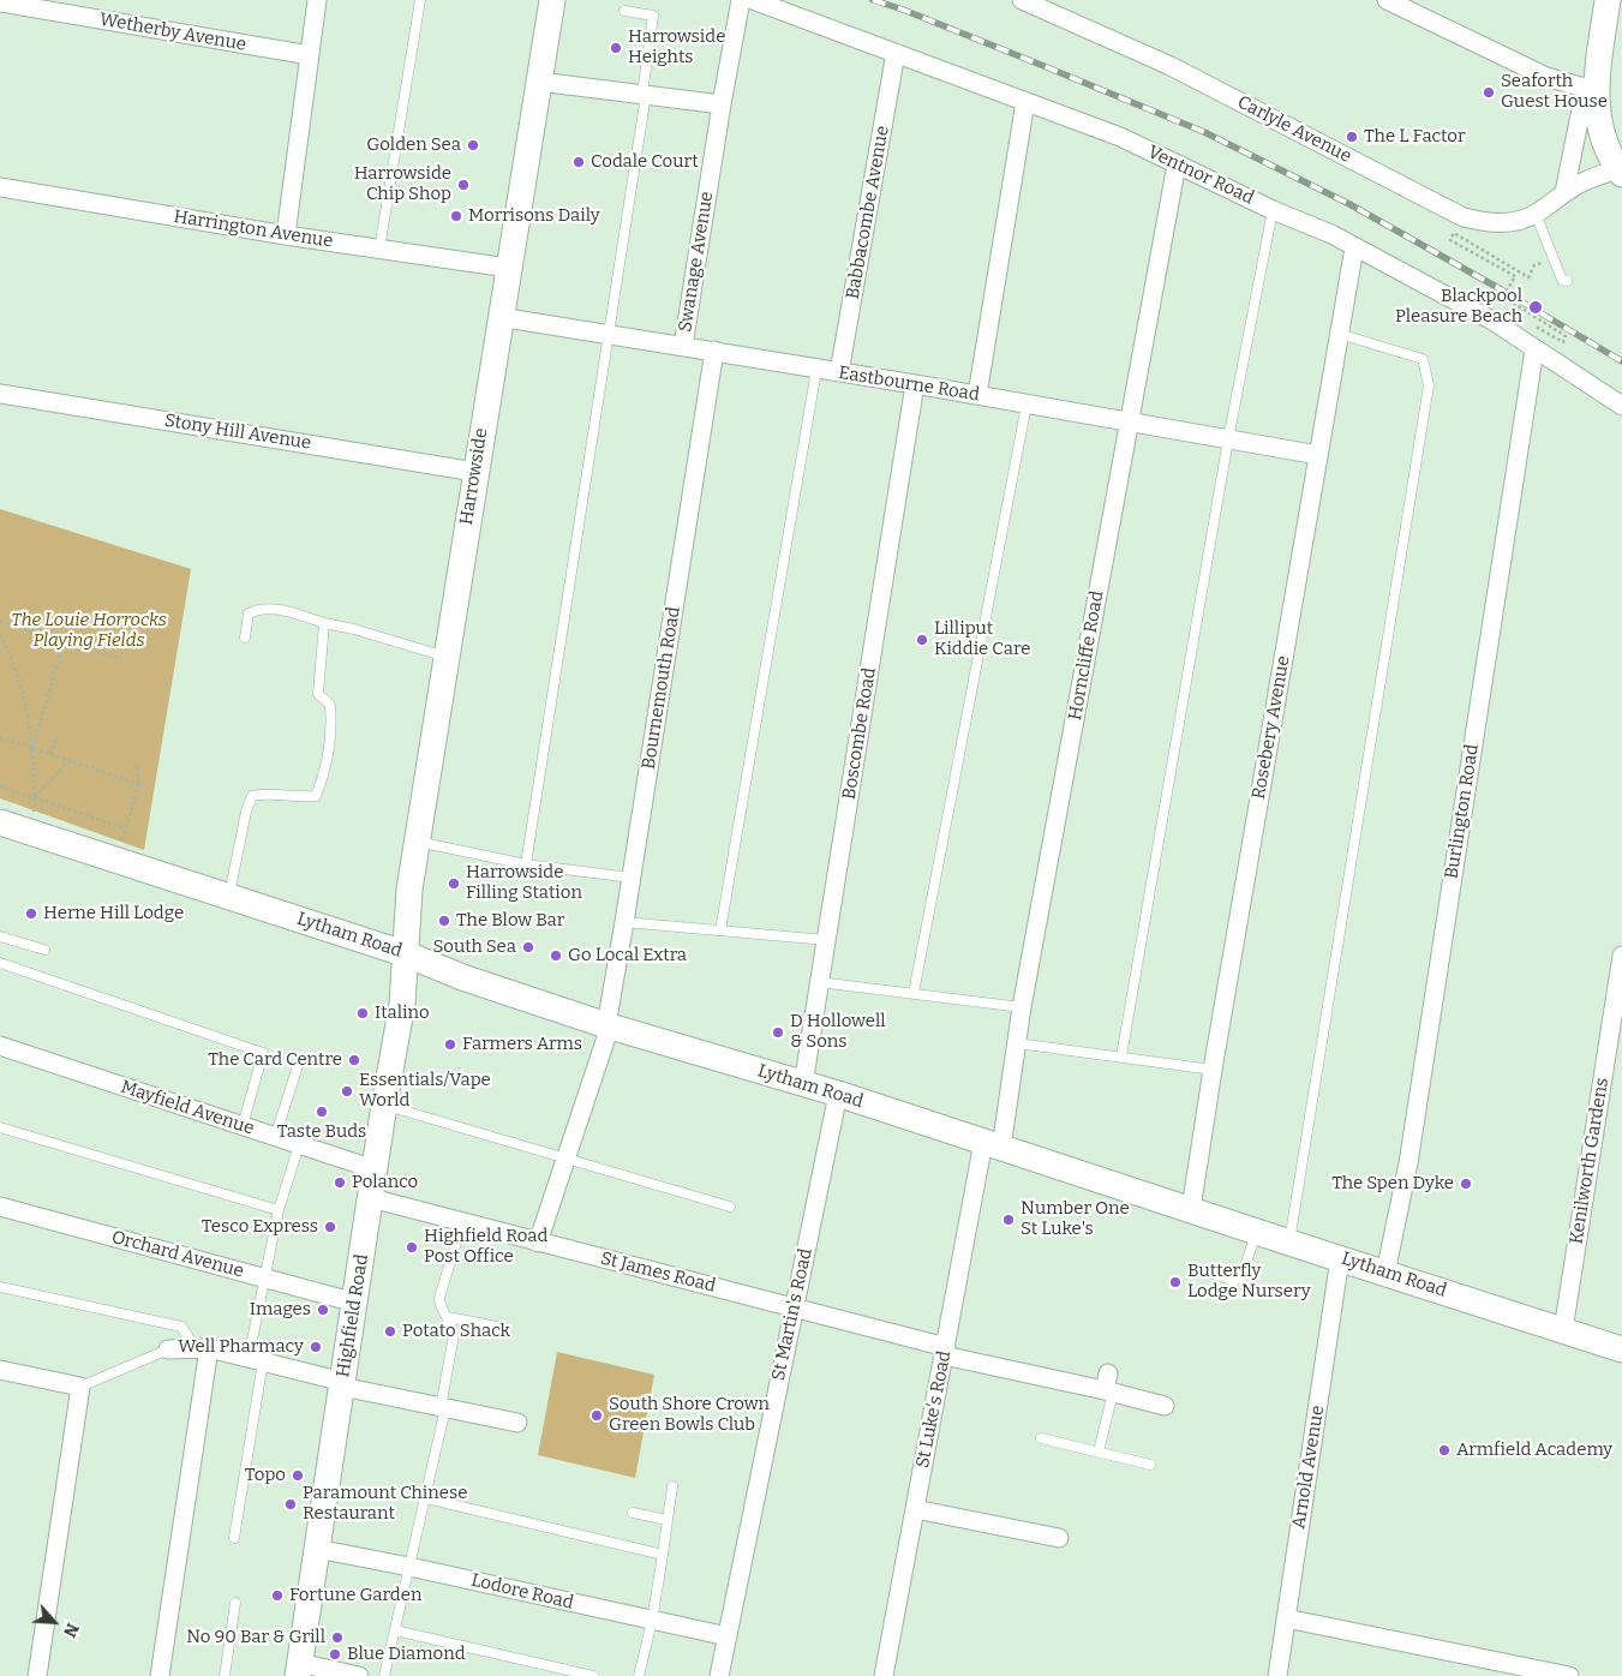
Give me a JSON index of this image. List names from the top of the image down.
{
  "streets": {
    "street": [
      "Wetherby Avenue",
      "Carlyle Avenue",
      "Ventnor Road",
      "Babbacombe Avenue",
      "Harrington Avenue",
      "Swanage Avenue",
      "Eastbourne Road",
      "Stony Hill Avenue",
      "Harrowside",
      "Horncliffe Road",
      "Bournemouth Road",
      "Rosebery Avenue",
      "Boscombe Road",
      "Burlington Road",
      "Lytham Road",
      "Mayfield Avenue",
      "Kenilworth Gardens",
      "Orchard Avenue",
      "St James Road",
      "St Martin's Road",
      "Highfield Road",
      "St Luke's Road",
      "Arnold Avenue",
      "Lodore Road"
    ]
  },
  "crossings": [
    ["Ventnor Road", "Babbacombe Avenue"],
    ["Ventnor Road", "Horncliffe Road"],
    ["Ventnor Road", "Rosebery Avenue"],
    ["Ventnor Road", "Burlington Road"],
    ["Babbacombe Avenue", "Eastbourne Road"],
    ["Harrington Avenue", "Harrowside"],
    ["Swanage Avenue", "Eastbourne Road"],
    ["Eastbourne Road", "Harrowside"],
    ["Eastbourne Road", "Horncliffe Road"],
    ["Eastbourne Road", "Bournemouth Road"],
    ["Eastbourne Road", "Rosebery Avenue"],
    ["Eastbourne Road", "Boscombe Road"],
    ["Stony Hill Avenue", "Harrowside"],
    ["Harrowside", "Lytham Road"],
    ["Harrowside", "Highfield Road"],
    ["Horncliffe Road", "Lytham Road"],
    ["Horncliffe Road", "St Luke's Road"],
    ["Bournemouth Road", "Lytham Road"],
    ["Bournemouth Road", "St James Road"],
    ["Rosebery Avenue", "Lytham Road"],
    ["Boscombe Road", "Lytham Road"],
    ["Burlington Road", "Lytham Road"],
    ["Lytham Road", "Kenilworth Gardens"],
    ["Lytham Road", "St Martin's Road"],
    ["Lytham Road", "Highfield Road"],
    ["Lytham Road", "St Luke's Road"],
    ["Lytham Road", "Arnold Avenue"],
    ["Mayfield Avenue", "Highfield Road"],
    ["Orchard Avenue", "Highfield Road"],
    ["St James Road", "St Martin's Road"],
    ["St James Road", "Highfield Road"],
    ["St James Road", "St Luke's Road"],
    ["St Martin's Road", "Lodore Road"],
    ["Highfield Road", "Lodore Road"]
  ],
  "parks": ["The Louie Horrocks Playing Fields"],
  "places": [
    "Harrowside Heights",
    "Seaforth Guest House",
    "The L Factor",
    "Golden Sea",
    "Codale Court",
    "Harrowside Chip Shop",
    "Morrisons Daily",
    "Blackpool Pleasure Beach",
    "Lilliput Kiddie Care",
    "Harrowside Filling Station",
    "Herne Hill Lodge",
    "The Blow Bar",
    "South Sea",
    "Go Local Extra",
    "Italino",
    "D Hollowell & Sons",
    "Farmers Arms",
    "The Card Centre",
    "Essentials/Vape World",
    "Taste Buds",
    "Polanco",
    "The Spen Dyke",
    "Number One St Luke's",
    "Tesco Express",
    "Highfield Road Post Office",
    "Butterfly Lodge Nursery",
    "Images",
    "Potato Shack",
    "Well Pharmacy",
    "South Shore Crown Green Bowls Club",
    "Armfield Academy",
    "Topo",
    "Paramount Chinese Restaurant",
    "Fortune Garden",
    "No 90 Bar & Grill",
    "Blue Diamond"
  ],
  "north": "bottom right"
}
